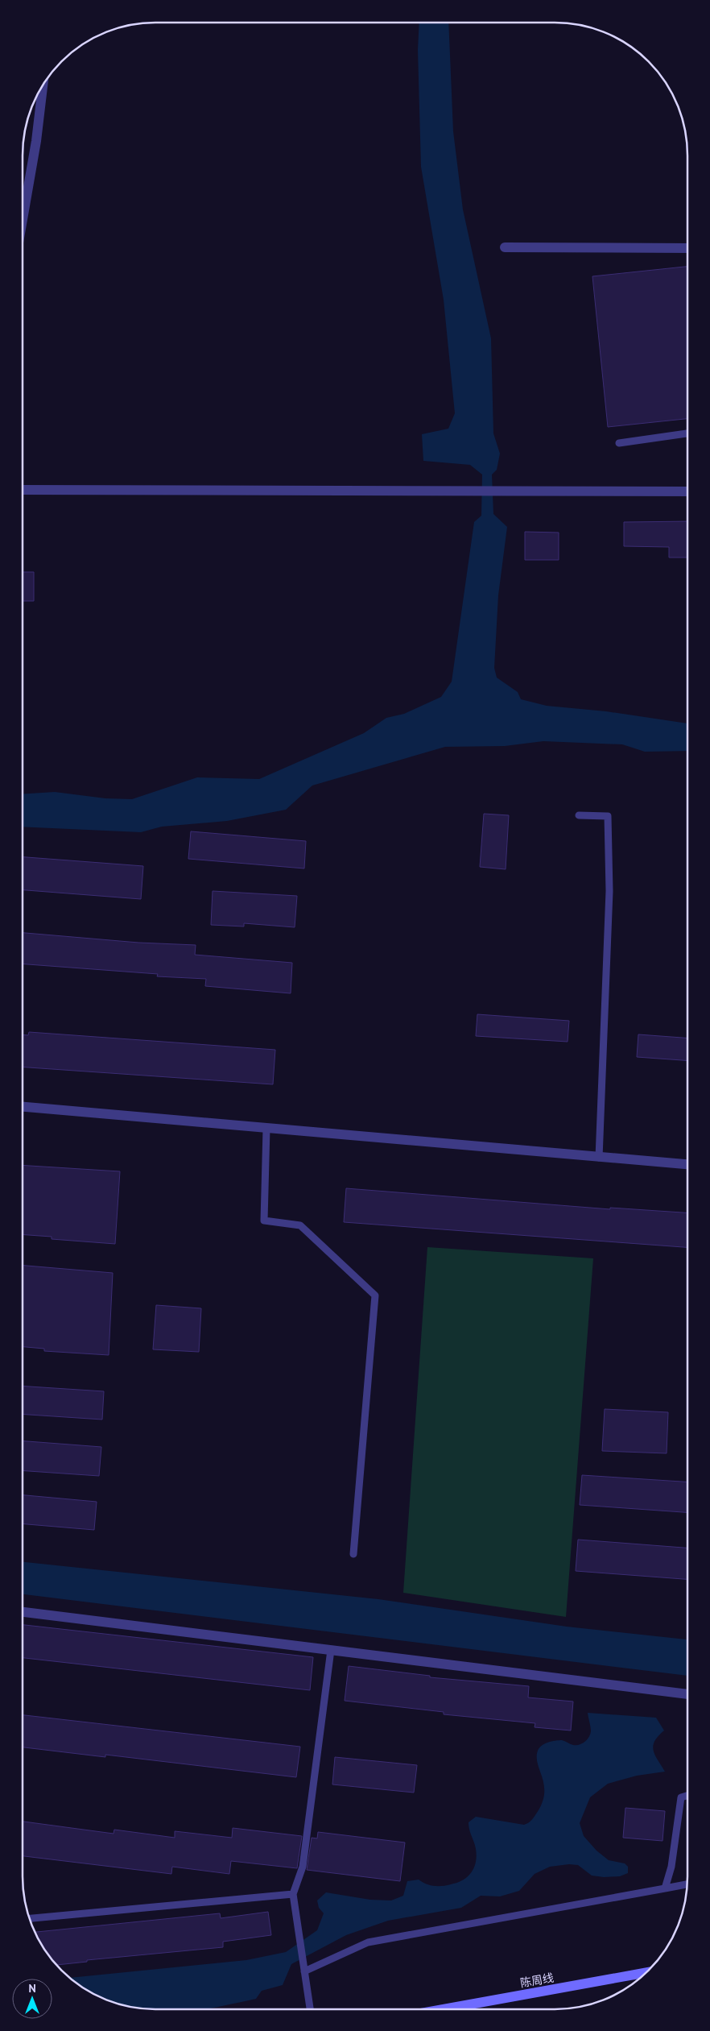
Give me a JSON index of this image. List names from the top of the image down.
{
  "streets": {
    "main road": ["陈周线"]
  },
  "north": "top"
}
